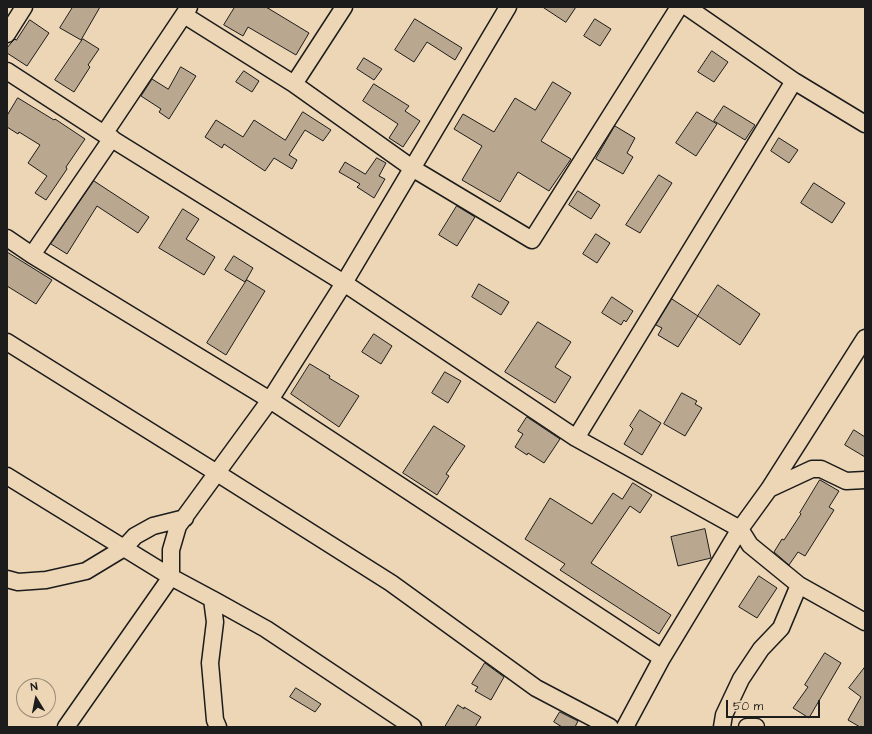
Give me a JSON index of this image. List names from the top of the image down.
{
  "scale_bar": "50 m",
  "north": "top"
}
